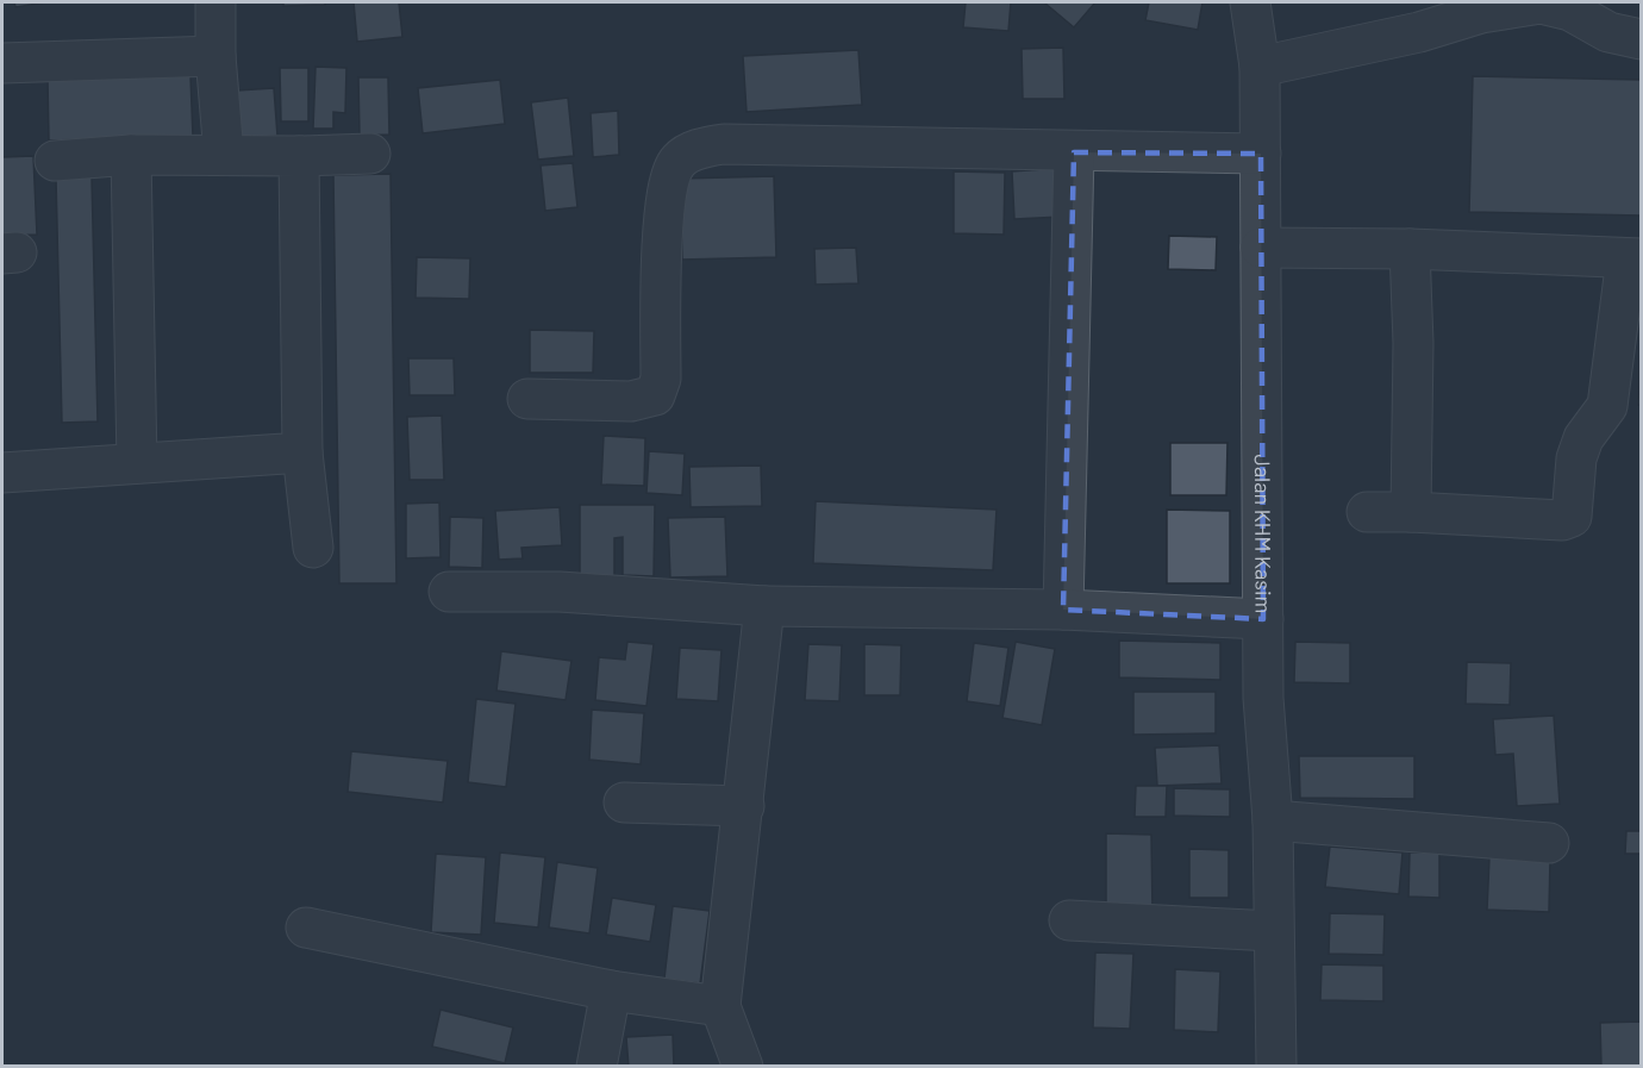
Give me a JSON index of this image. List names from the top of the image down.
{
  "streets": {
    "street": ["Jalan KHM Kasim"]
  }
}
